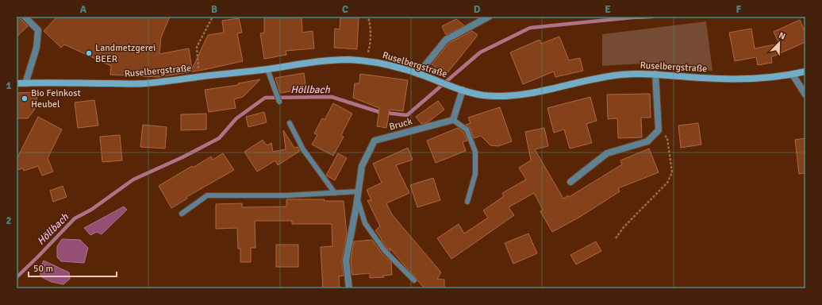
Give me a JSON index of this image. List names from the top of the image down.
{
  "streets": {
    "main road": ["Ruselbergstraße"],
    "street": ["Bruck"]
  },
  "water": ["Höllbach"],
  "places": ["Landmetzgerei BEER", "Bio Feinkost Heubel"],
  "scale_bar": "50 m",
  "north": "top right",
  "grid": {
    "columns": [
      "A",
      "B",
      "C",
      "D",
      "E",
      "F"
    ],
    "rows": ["1", "2"]
  }
}
